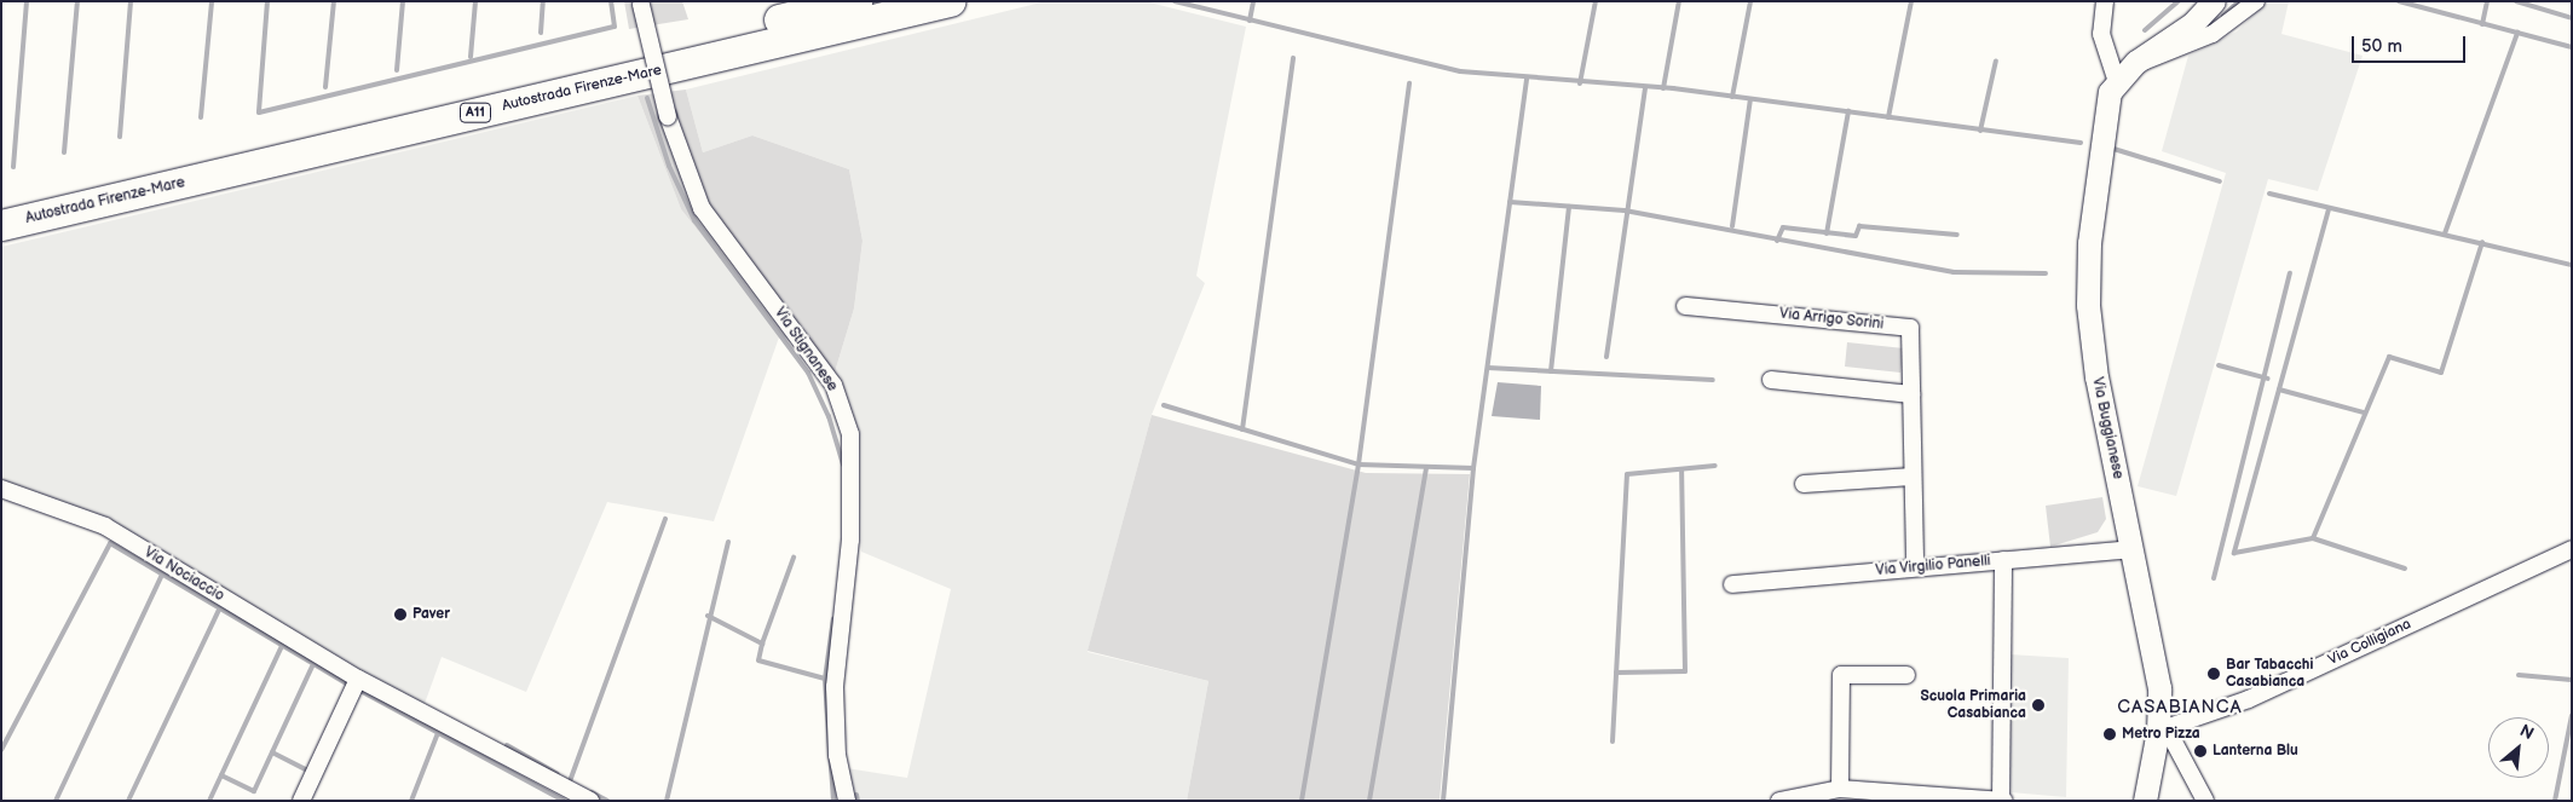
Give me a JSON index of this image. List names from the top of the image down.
{
  "streets": {
    "highway": ["Autostrada Firenze-Mare", "A11"],
    "main road": ["Via Buggianese"],
    "street": [
      "Via Arrigo Sorini",
      "Via Stignanese",
      "Via Virgilio Panelli",
      "Via Nociaccio",
      "Via Colligiana"
    ]
  },
  "crossings": [
    ["Via Arrigo Sorini", "Via Virgilio Panelli"],
    ["Via Buggianese", "Via Virgilio Panelli"],
    ["Via Buggianese", "Via Colligiana"]
  ],
  "districts": ["CASABIANCA"],
  "places": [
    "Paver",
    "Bar Tabacchi Casabianca",
    "Scuola Primaria Casabianca",
    "Metro Pizza",
    "Lanterna Blu"
  ],
  "scale_bar": "50 m",
  "north": "top right"
}
